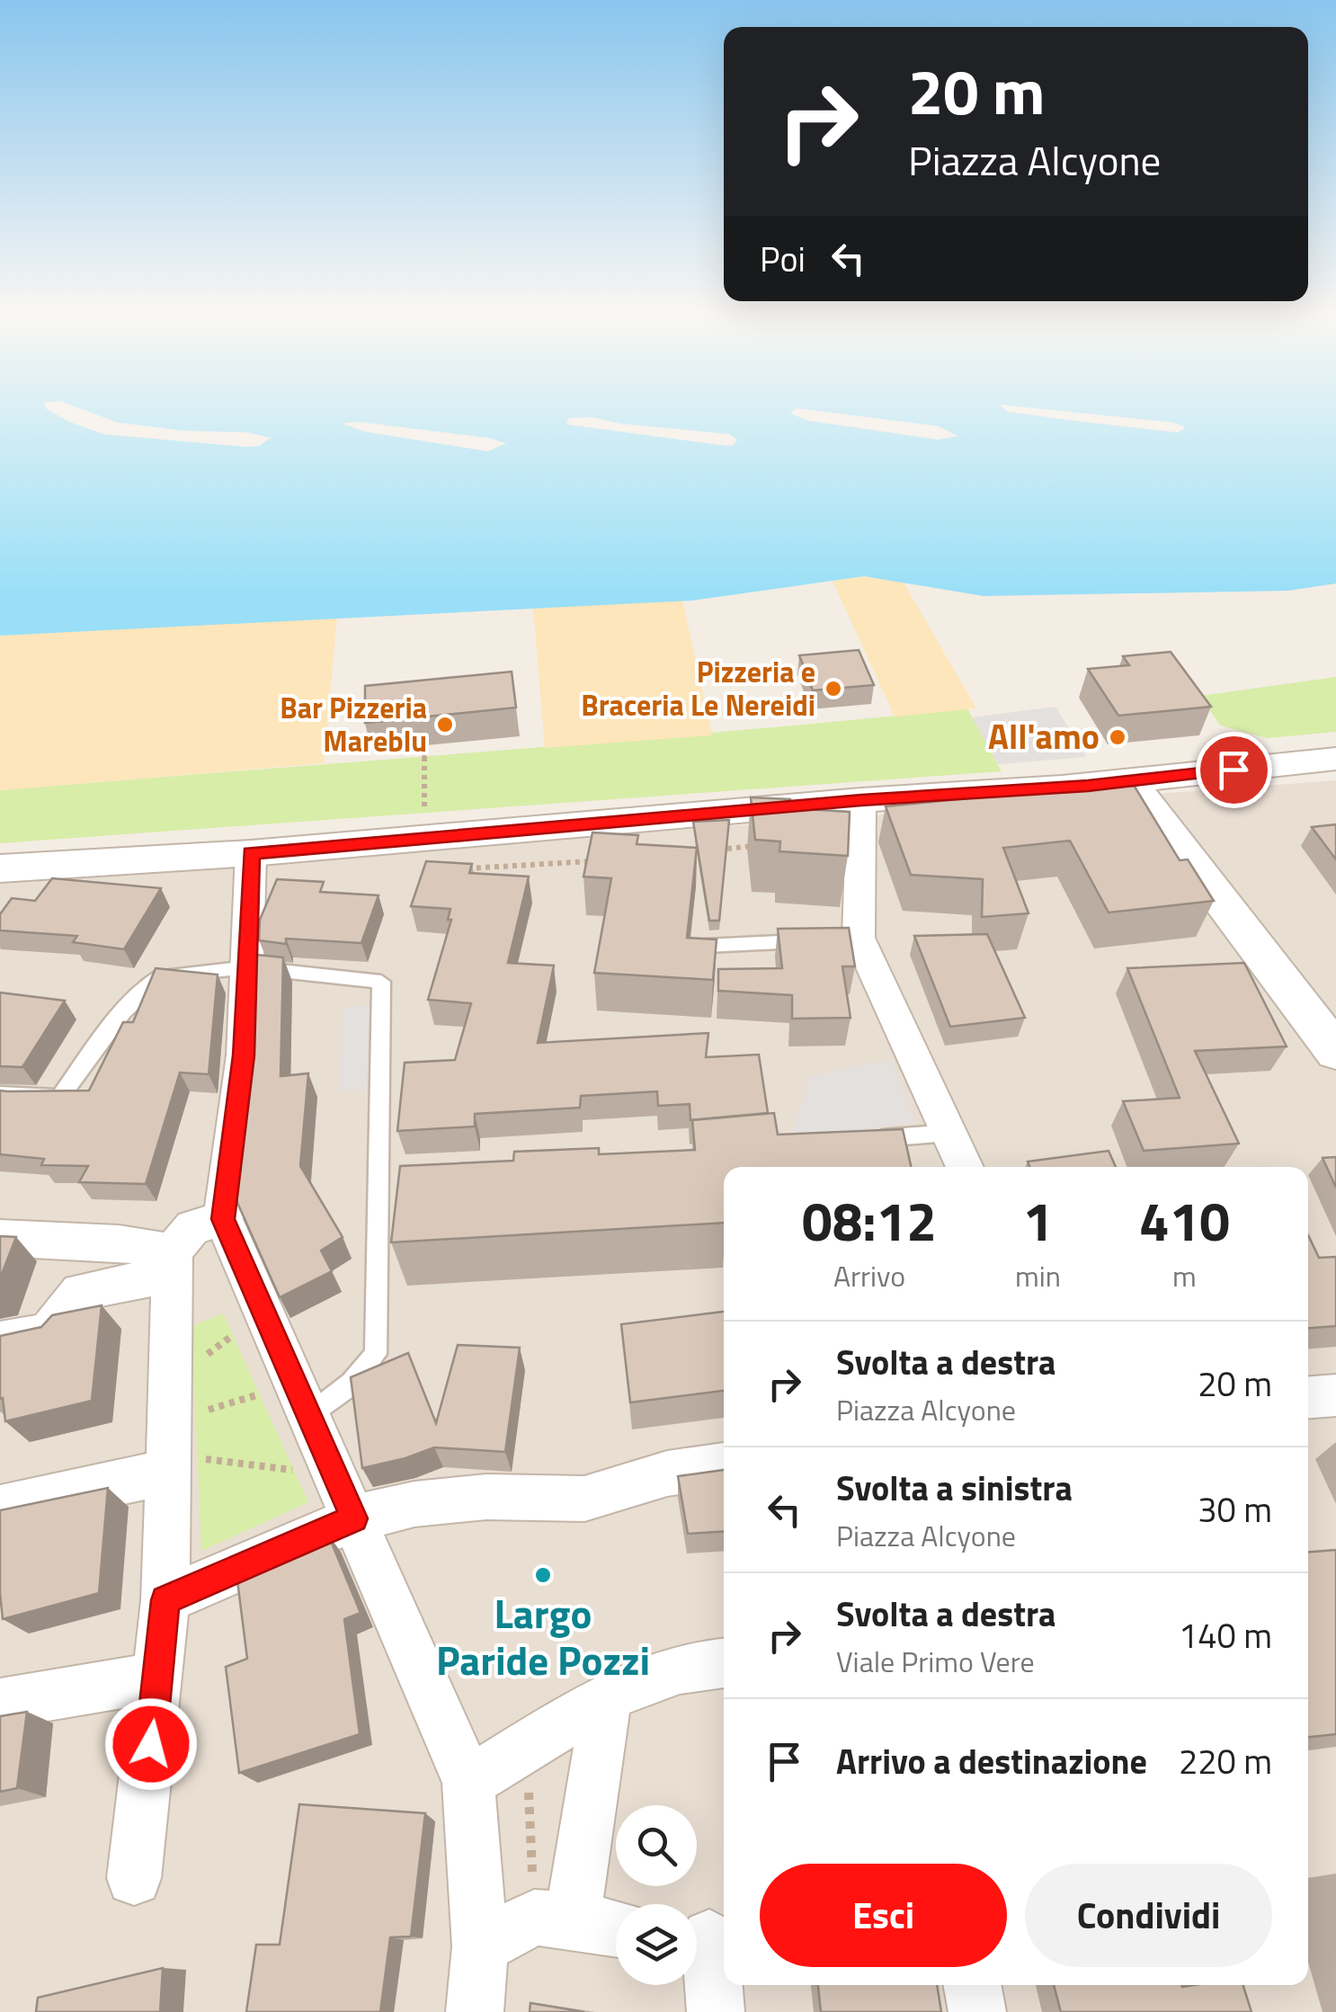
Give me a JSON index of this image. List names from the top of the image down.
{
  "places": [
    "Pizzeria e Braceria Le Nereidi",
    "Bar Pizzeria Mareblu",
    "All'amo",
    "Largo Paride Pozzi"
  ],
  "page": {
    "turn": ["20 m", "Piazza Alcyone"],
    "then": "Poi",
    "eta": [
      "08:12",
      "Arrivo",
      "1",
      "min",
      "410",
      "m"
    ],
    "list": [
      {
        "name": "Svolta a destra",
        "note": "Piazza Alcyone",
        "value": "20 m"
      },
      {
        "name": "Svolta a sinistra",
        "note": "Piazza Alcyone",
        "value": "30 m"
      },
      {
        "name": "Svolta a destra",
        "note": "Viale Primo Vere",
        "value": "140 m"
      },
      {
        "name": "Arrivo a destinazione",
        "value": "220 m"
      }
    ],
    "buttons": ["Esci", "Condividi"]
  }
}
